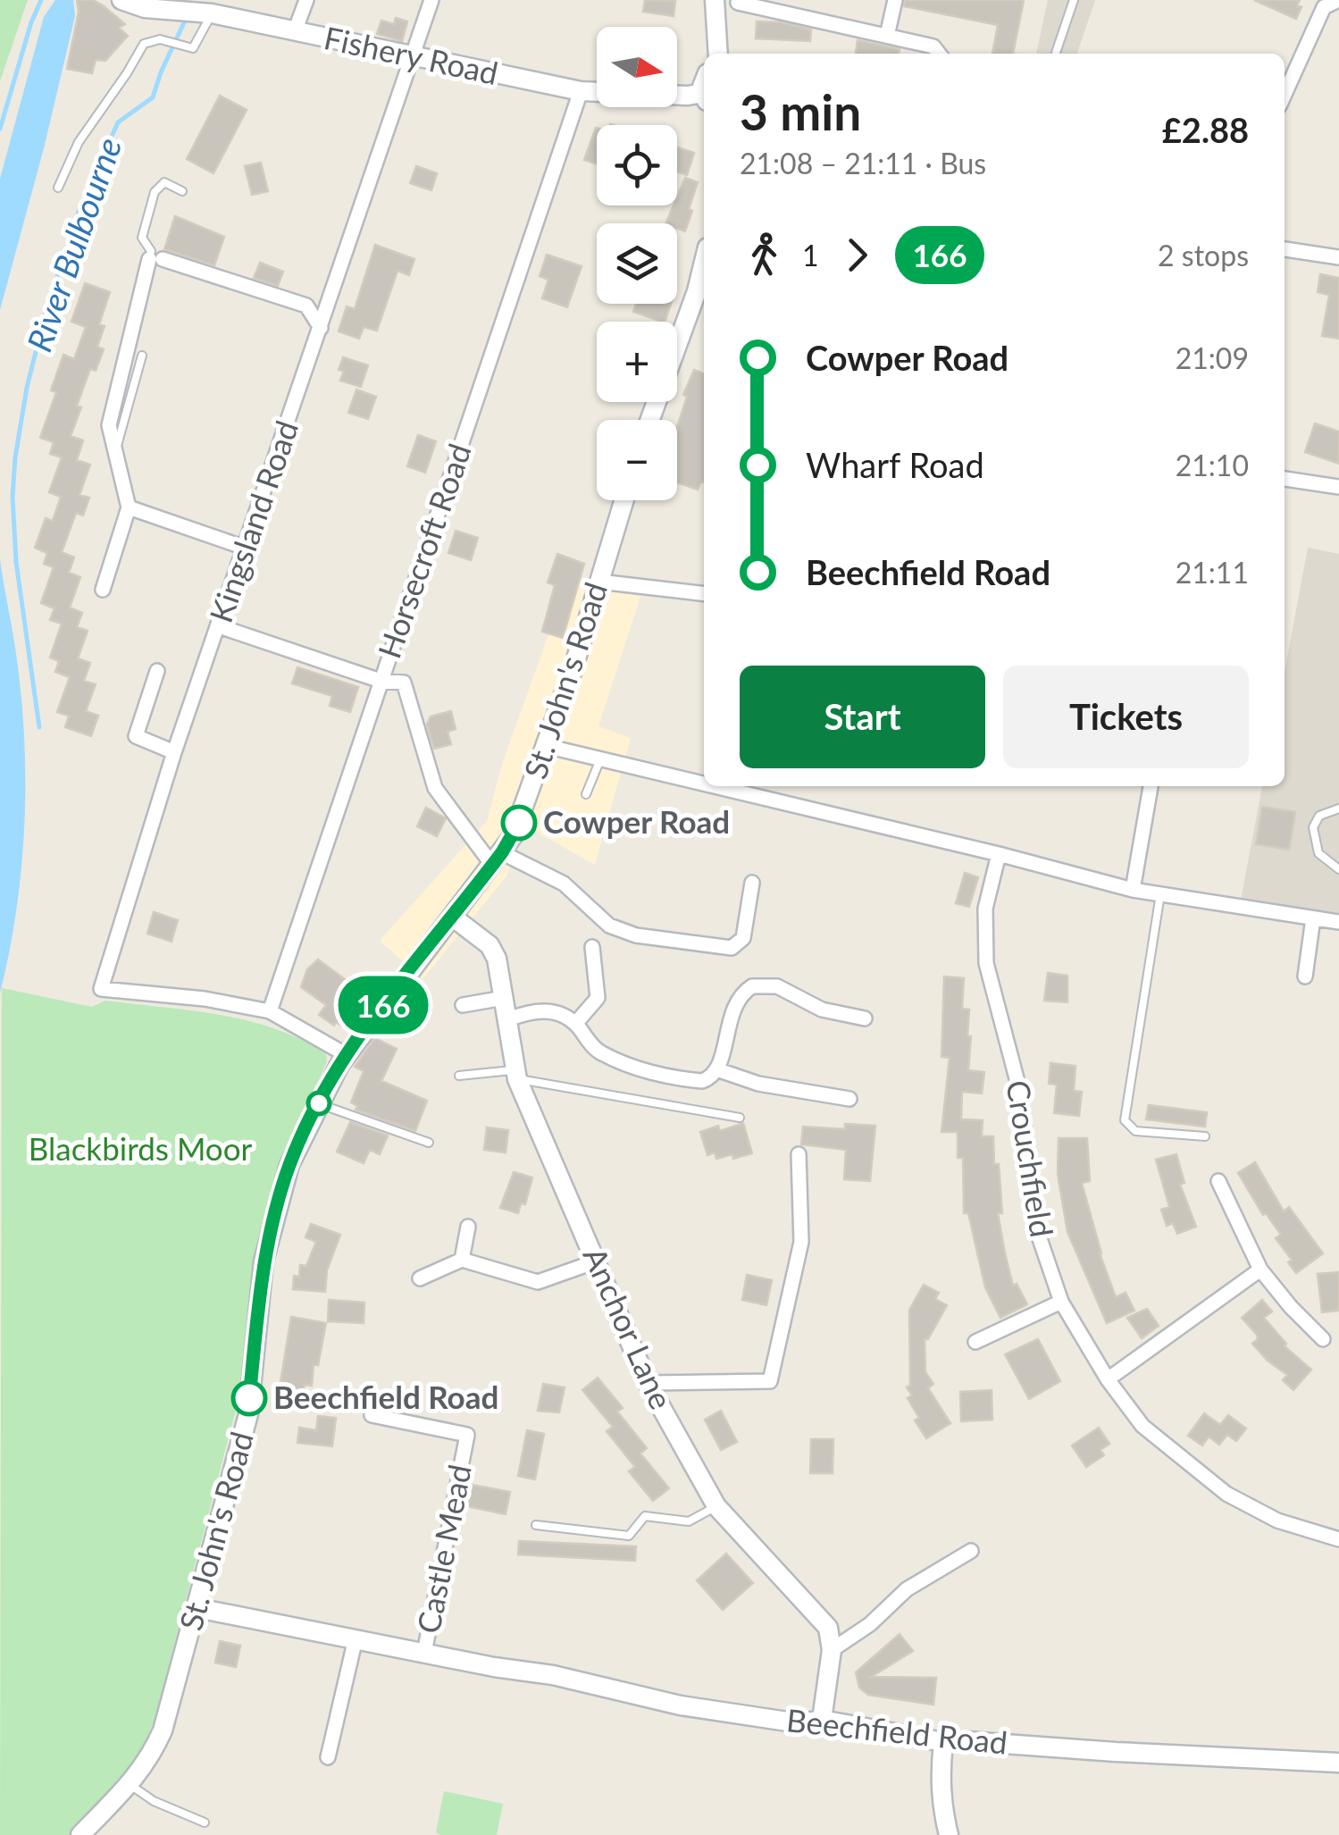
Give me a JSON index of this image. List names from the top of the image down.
{
  "streets": {
    "street": [
      "Fishery Road",
      "Kingsland Road",
      "Horsecroft Road",
      "St. John's Road",
      "Crouchfield",
      "Anchor Lane",
      "Castle Mead",
      "Beechfield Road"
    ]
  },
  "crossings": [
    ["Fishery Road", "Kingsland Road"],
    ["Fishery Road", "Horsecroft Road"],
    ["Kingsland Road", "Horsecroft Road"],
    ["St. John's Road", "Anchor Lane"],
    ["St. John's Road", "Beechfield Road"],
    ["Castle Mead", "Beechfield Road"]
  ],
  "water": ["River Bulbourne"],
  "parks": ["Blackbirds Moor"],
  "places": ["Cowper Road", "Beechfield Road"],
  "lines": ["bus line 166"],
  "north": "right",
  "page": {
    "on_map": "166",
    "map_buttons": ["+", "−"],
    "heading": ["3 min", "21:08 – 21:11 · Bus", "£2.88"],
    "legs": ["1", "166", "2 stops"],
    "list": [
      {
        "name": "Cowper Road",
        "value": "21:09"
      },
      {
        "name": "Wharf Road",
        "value": "21:10"
      },
      {
        "name": "Beechfield Road",
        "value": "21:11"
      }
    ],
    "buttons": ["Start", "Tickets"]
  }
}
